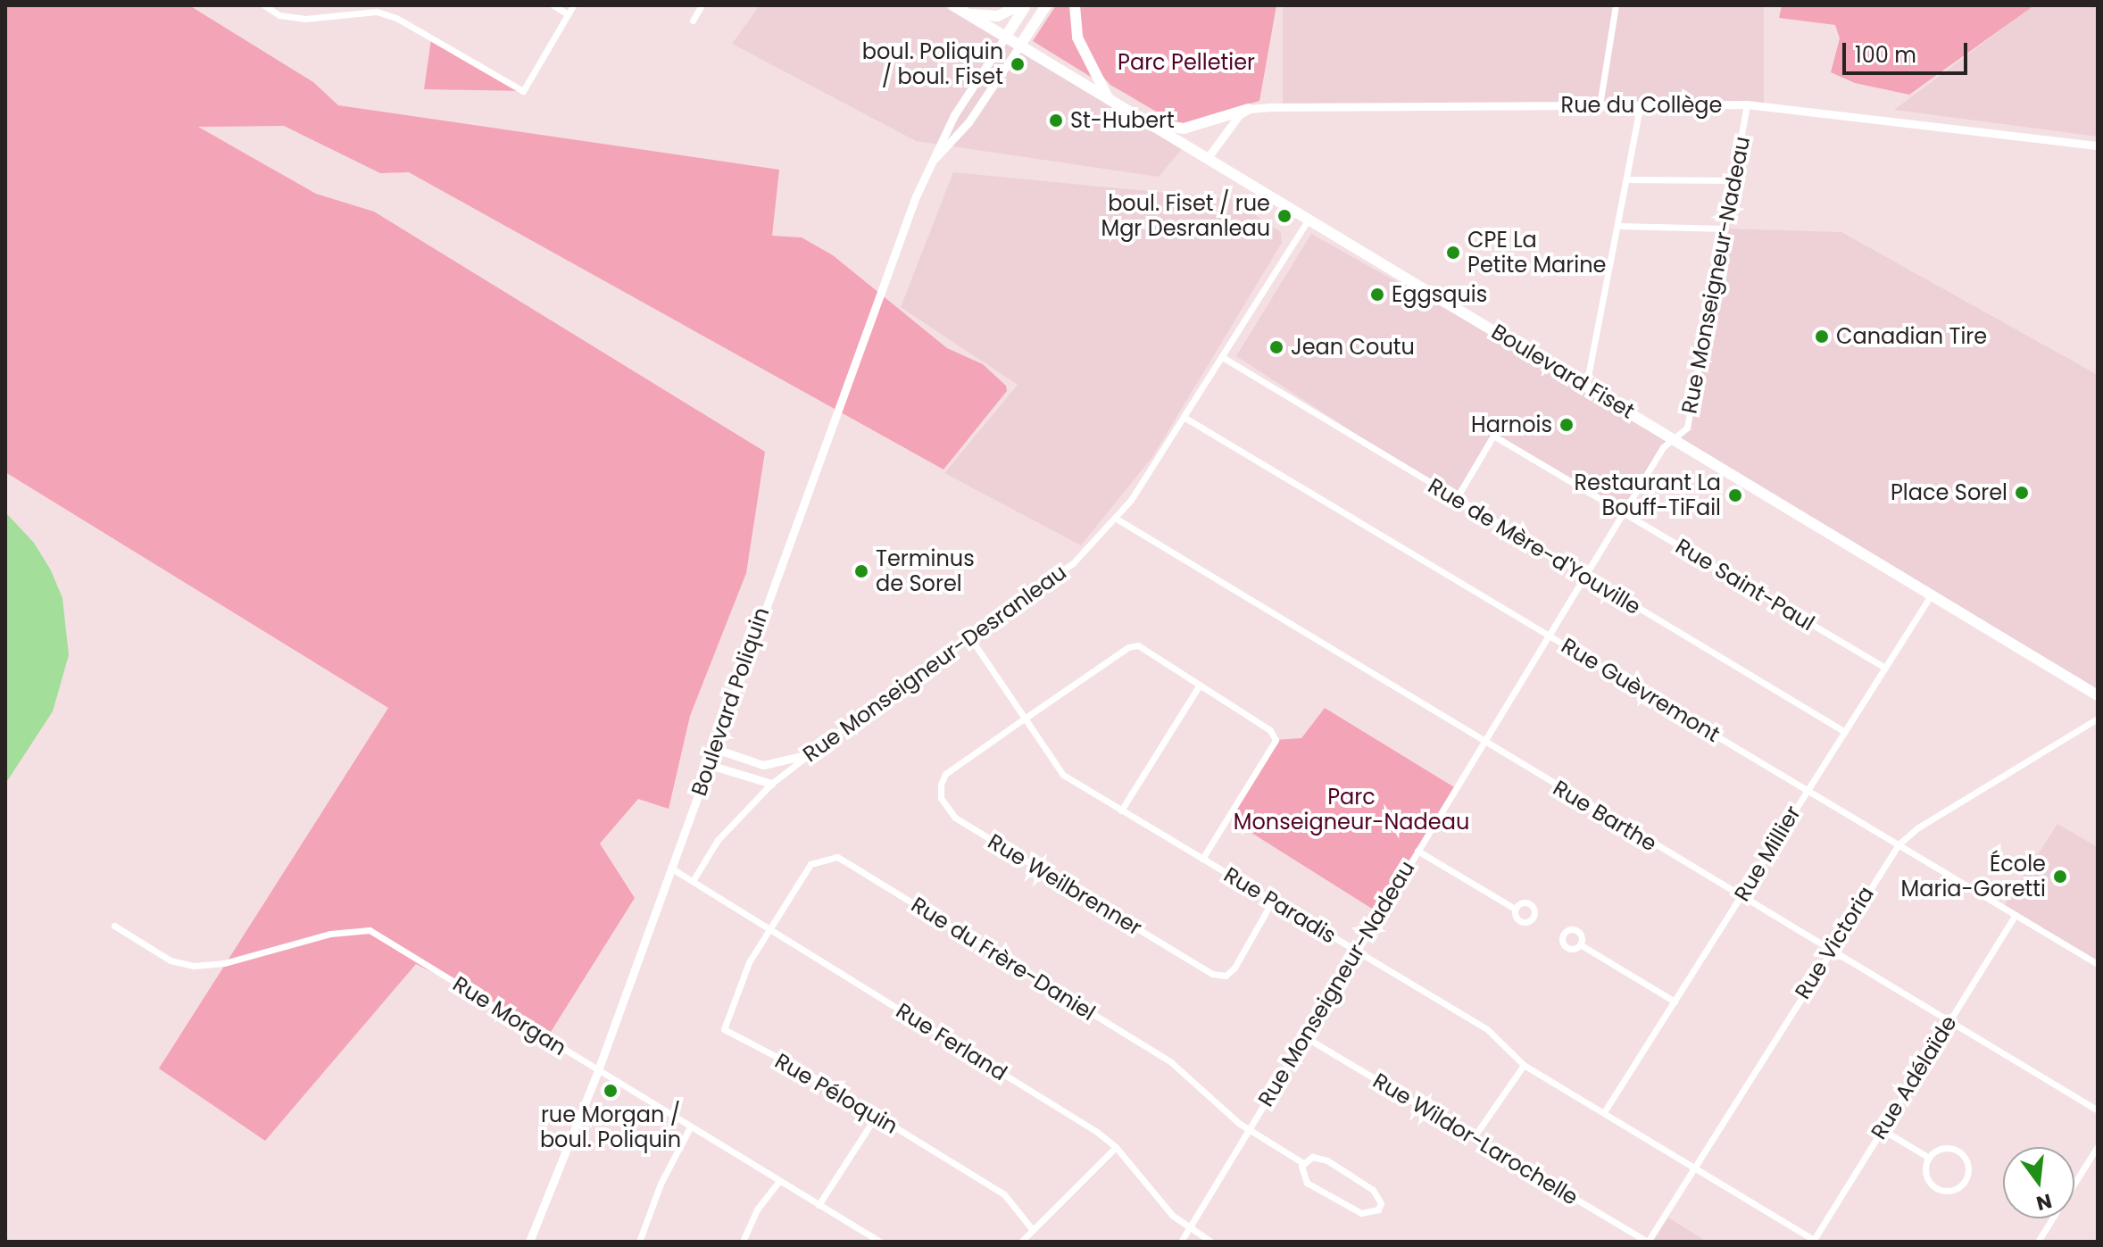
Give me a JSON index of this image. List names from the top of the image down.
{
  "streets": {
    "main road": ["Boulevard Fiset", "Boulevard Poliquin"],
    "street": [
      "Rue du Collège",
      "Rue Monseigneur-Nadeau",
      "Rue de Mère-d'Youville",
      "Rue Saint-Paul",
      "Rue Monseigneur-Desranleau",
      "Rue Guèvremont",
      "Rue Barthe",
      "Rue Millier",
      "Rue Weilbrenner",
      "Rue Paradis",
      "Rue Victoria",
      "Rue du Frère-Daniel",
      "Rue Morgan",
      "Rue Ferland",
      "Rue Adélaïde",
      "Rue Péloquin",
      "Rue Wildor-Larochelle"
    ]
  },
  "crossings": [
    ["Rue du Collège", "Rue Monseigneur-Nadeau"],
    ["Rue Monseigneur-Nadeau", "Boulevard Fiset"],
    ["Rue Monseigneur-Nadeau", "Rue de Mère-d'Youville"],
    ["Rue Monseigneur-Nadeau", "Rue Saint-Paul"],
    ["Rue Monseigneur-Nadeau", "Rue Guèvremont"],
    ["Rue Monseigneur-Nadeau", "Rue Barthe"],
    ["Rue Monseigneur-Nadeau", "Rue Paradis"],
    ["Rue Monseigneur-Nadeau", "Rue du Frère-Daniel"],
    ["Rue Monseigneur-Nadeau", "Rue Ferland"],
    ["Rue Monseigneur-Nadeau", "Rue Wildor-Larochelle"],
    ["Boulevard Fiset", "Rue Monseigneur-Desranleau"],
    ["Boulevard Fiset", "Boulevard Poliquin"],
    ["Boulevard Fiset", "Rue Millier"],
    ["Rue de Mère-d'Youville", "Rue Saint-Paul"],
    ["Rue de Mère-d'Youville", "Rue Monseigneur-Desranleau"],
    ["Rue de Mère-d'Youville", "Rue Millier"],
    ["Rue Saint-Paul", "Rue Millier"],
    ["Rue Monseigneur-Desranleau", "Rue Guèvremont"],
    ["Rue Monseigneur-Desranleau", "Rue Barthe"],
    ["Rue Monseigneur-Desranleau", "Rue Paradis"],
    ["Rue Monseigneur-Desranleau", "Rue Ferland"],
    ["Rue Guèvremont", "Rue Millier"],
    ["Rue Guèvremont", "Rue Victoria"],
    ["Rue Guèvremont", "Rue Adélaïde"],
    ["Boulevard Poliquin", "Rue Morgan"],
    ["Boulevard Poliquin", "Rue Ferland"],
    ["Rue Barthe", "Rue Millier"],
    ["Rue Barthe", "Rue Victoria"],
    ["Rue Barthe", "Rue Adélaïde"],
    ["Rue Millier", "Rue Paradis"],
    ["Rue Weilbrenner", "Rue Paradis"],
    ["Rue Paradis", "Rue Victoria"],
    ["Rue Paradis", "Rue Adélaïde"],
    ["Rue Victoria", "Rue Wildor-Larochelle"],
    ["Rue du Frère-Daniel", "Rue Ferland"],
    ["Rue du Frère-Daniel", "Rue Péloquin"],
    ["Rue Ferland", "Rue Péloquin"]
  ],
  "parks": ["Parc Pelletier", "Parc Monseigneur-Nadeau"],
  "places": [
    "boul. Poliquin / boul. Fiset",
    "St-Hubert",
    "boul. Fiset / rue Mgr Desranleau",
    "CPE La Petite Marine",
    "Eggsquis",
    "Canadian Tire",
    "Jean Coutu",
    "Harnois",
    "Place Sorel",
    "Restaurant La Bouff-TiFail",
    "Terminus de Sorel",
    "École Maria-Goretti",
    "rue Morgan / boul. Poliquin"
  ],
  "scale_bar": "100 m",
  "north": "bottom"
}
